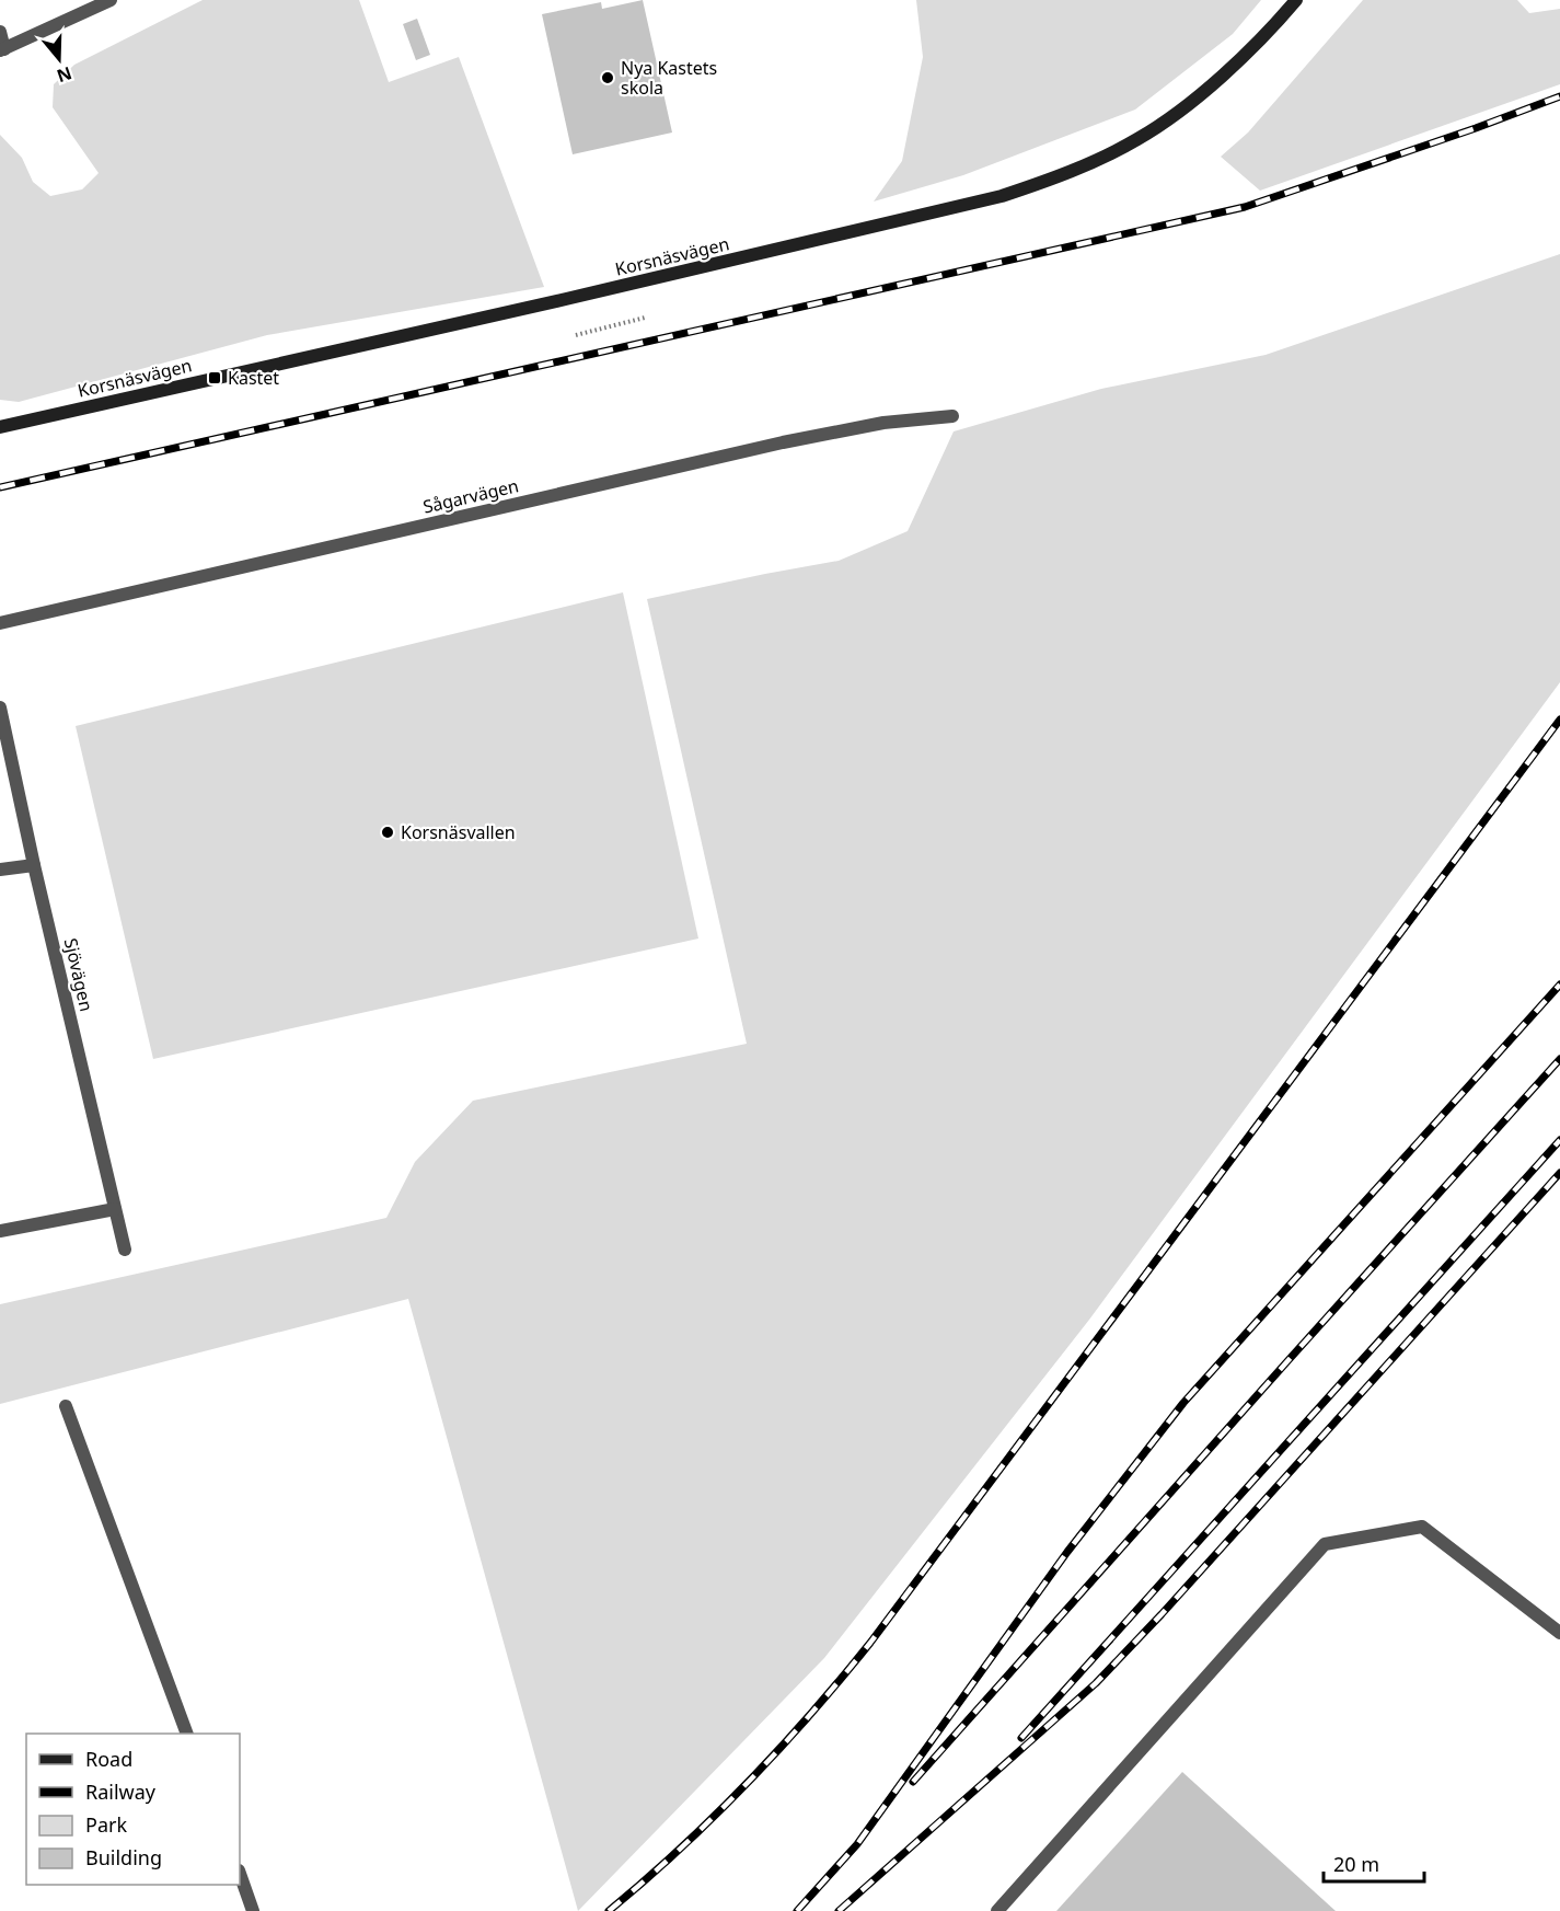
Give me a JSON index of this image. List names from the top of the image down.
{
  "streets": {
    "street": ["Korsnäsvägen", "Sågarvägen", "Sjövägen"]
  },
  "places": {
    "other": ["Nya Kastets skola", "Korsnäsvallen"],
    "transit": ["Kastet"]
  },
  "legend": [
    "Road",
    "Railway",
    "Park",
    "Building"
  ],
  "scale_bar": "20 m",
  "north": "bottom"
}
